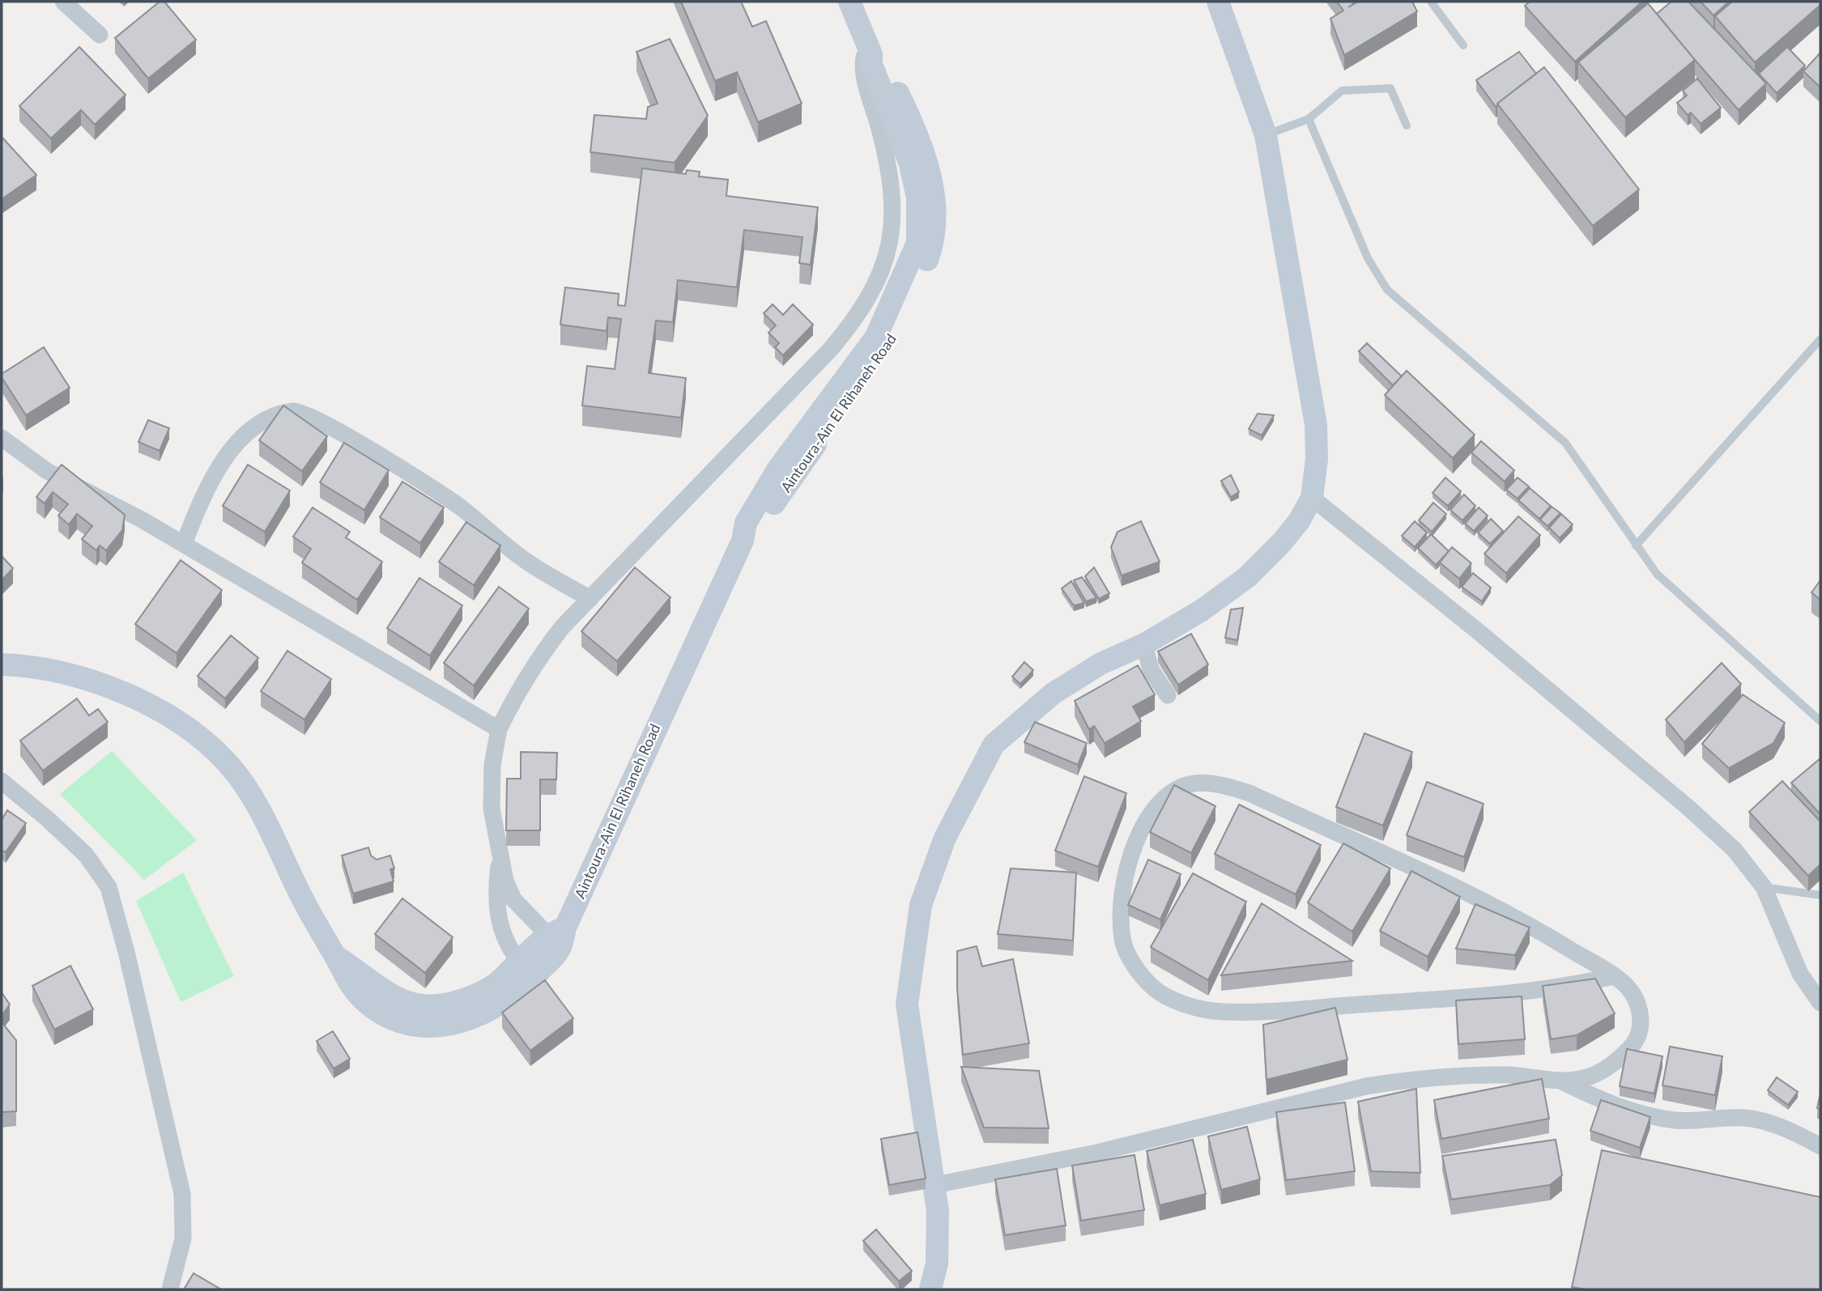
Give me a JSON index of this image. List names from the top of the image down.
{
  "streets": {
    "main road": ["Aintoura-Ain El Rihaneh Road"]
  }
}
